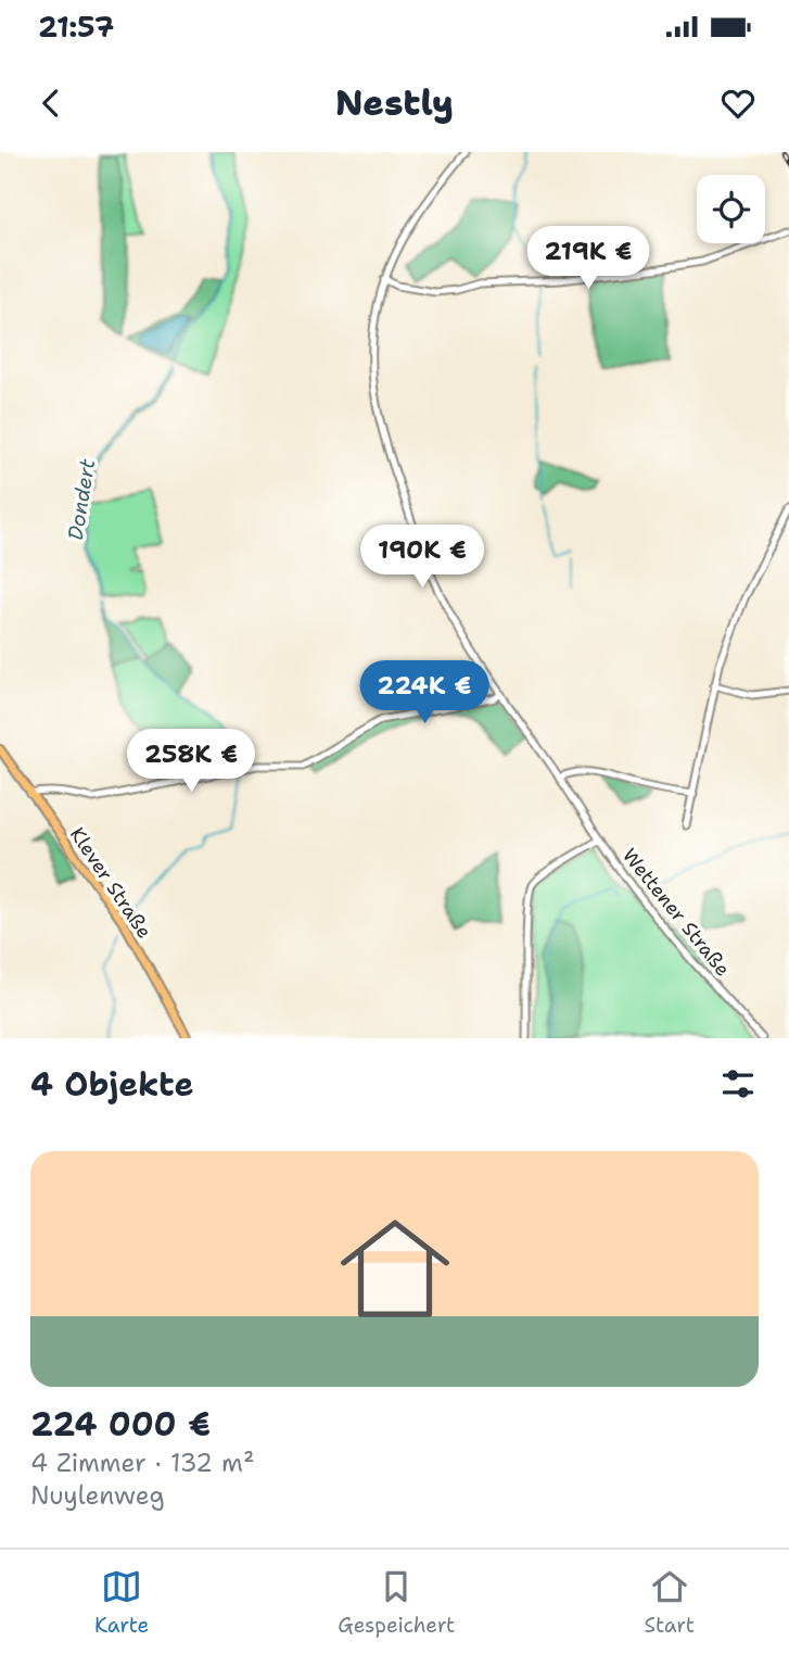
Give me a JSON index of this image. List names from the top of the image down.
{
  "streets": {
    "main road": ["Klever Straße"],
    "street": ["Wettener Straße"]
  },
  "water": ["Dondert"],
  "page": {
    "status": "21:57",
    "header": "Nestly",
    "price": [
      "219K €",
      "190K €",
      "224K €",
      "258K €"
    ],
    "heading": "4 Objekte",
    "list": [
      {
        "name": "224 000 €",
        "note": "4 Zimmer · 132 m² · Nuylenweg"
      }
    ],
    "tabs": ["Karte", "Gespeichert", "Start"]
  }
}
